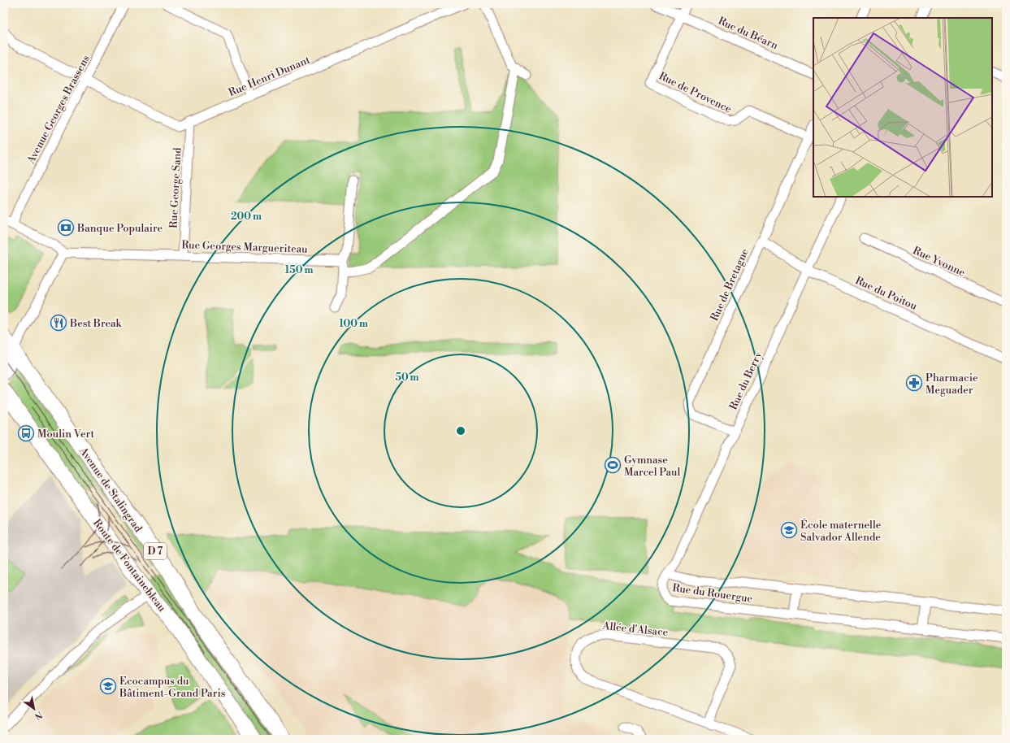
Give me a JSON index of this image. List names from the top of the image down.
{
  "streets": {
    "main road": ["Avenue de Stalingrad", "D 7", "Route de Fontainebleau"],
    "street": [
      "Rue du Béarn",
      "Rue Henri Dunant",
      "Rue de Provence",
      "Avenue Georges Brassens",
      "Rue George Sand",
      "Rue Georges Margueriteau",
      "Rue Yvonne",
      "Rue de Bretagne",
      "Rue du Poitou",
      "Rue du Berry",
      "Rue du Rouergue",
      "Allée d'Alsace"
    ]
  },
  "crossings": [
    ["Rue du Béarn", "Rue de Provence"],
    ["Rue Henri Dunant", "Avenue Georges Brassens"],
    ["Rue Henri Dunant", "Rue George Sand"],
    ["Rue de Provence", "Rue de Bretagne"],
    ["Rue George Sand", "Rue Georges Margueriteau"],
    ["Rue de Bretagne", "Rue du Poitou"],
    ["Rue de Bretagne", "Rue du Berry"],
    ["Rue du Poitou", "Rue du Berry"],
    ["Rue du Berry", "Rue du Rouergue"]
  ],
  "places": {
    "bank": ["Banque Populaire"],
    "restaurant": ["Best Break"],
    "pharmacy": ["Pharmacie Meguader"],
    "bus stop": ["Moulin Vert"],
    "sports": ["Gymnase Marcel Paul"],
    "school or university": ["École maternelle Salvador Allende", "Ecocampus du Bâtiment-Grand Paris"]
  },
  "north": "bottom right",
  "rings": [
    "200 m",
    "150 m",
    "100 m",
    "50 m"
  ]
}
